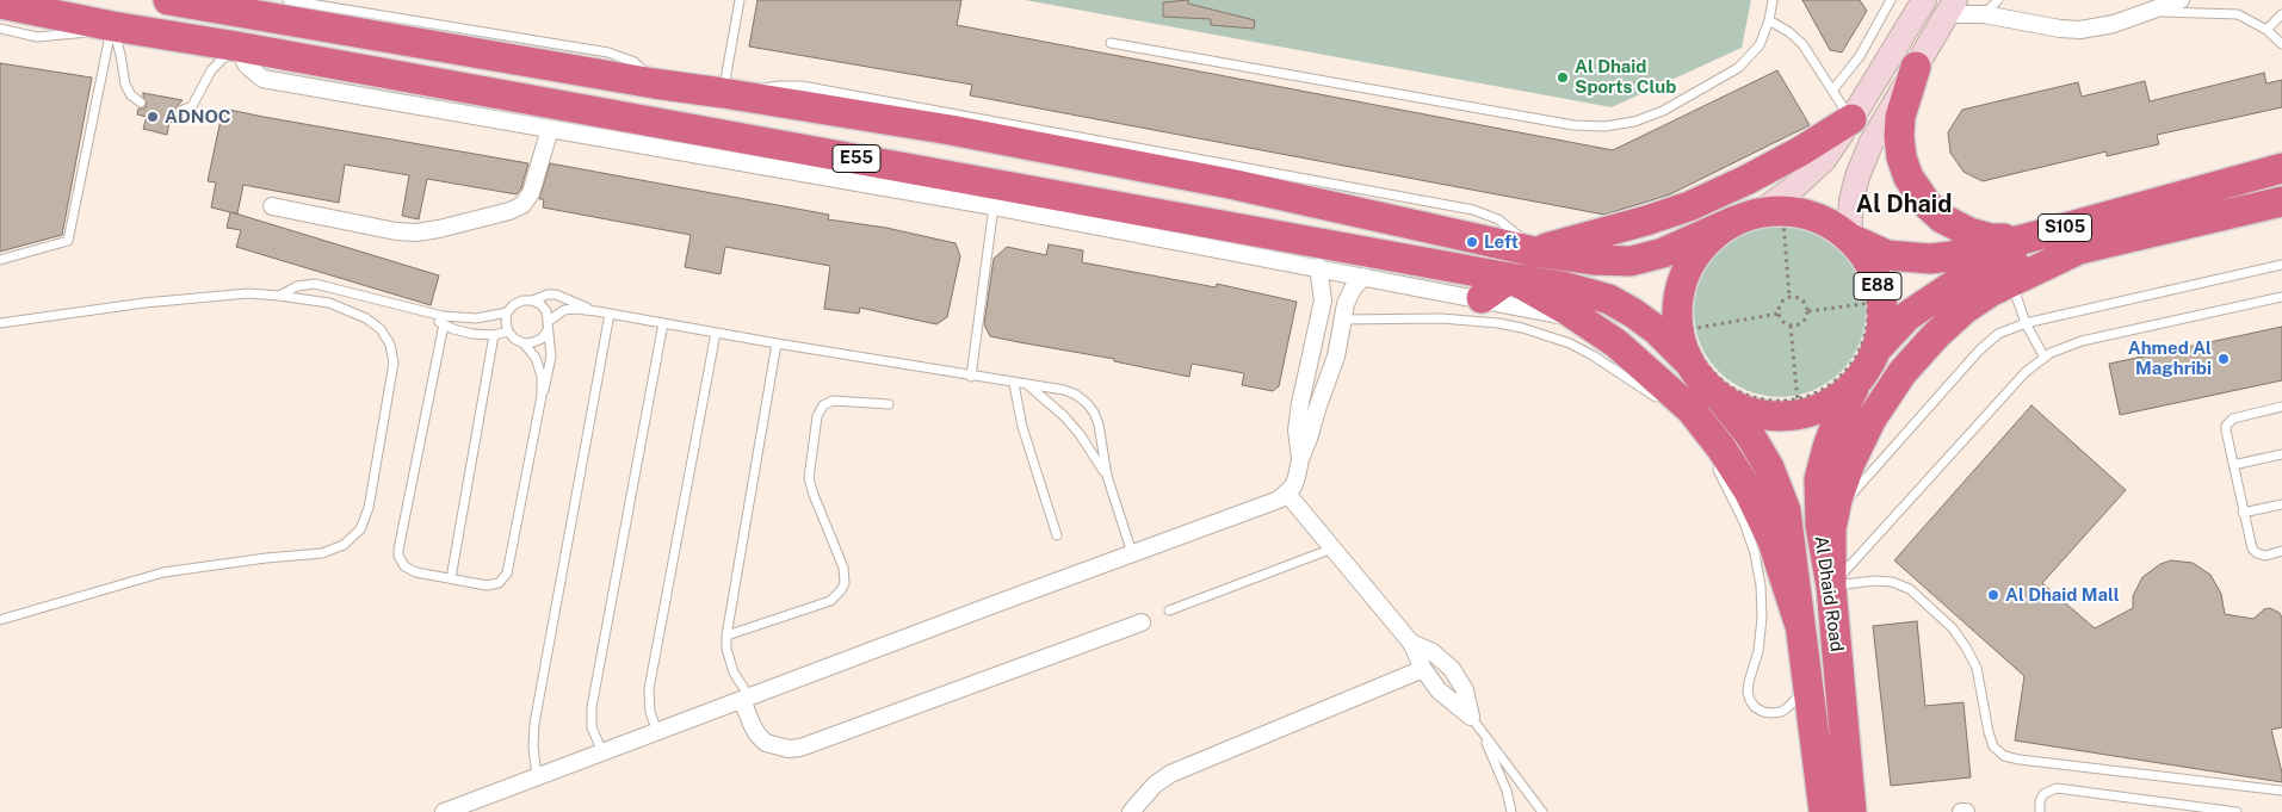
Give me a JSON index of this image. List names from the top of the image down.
{
  "streets": {
    "highway": [
      "E55",
      "S105",
      "E88",
      "Al Dhaid Road"
    ]
  },
  "crossings": [
    ["E55", "E88"],
    ["S105", "E88"],
    ["E88", "Al Dhaid Road"]
  ],
  "districts": ["Al Dhaid"],
  "places": [
    "Al Dhaid Sports Club",
    "ADNOC",
    "Left",
    "Ahmed Al Maghribi",
    "Al Dhaid Mall"
  ]
}
